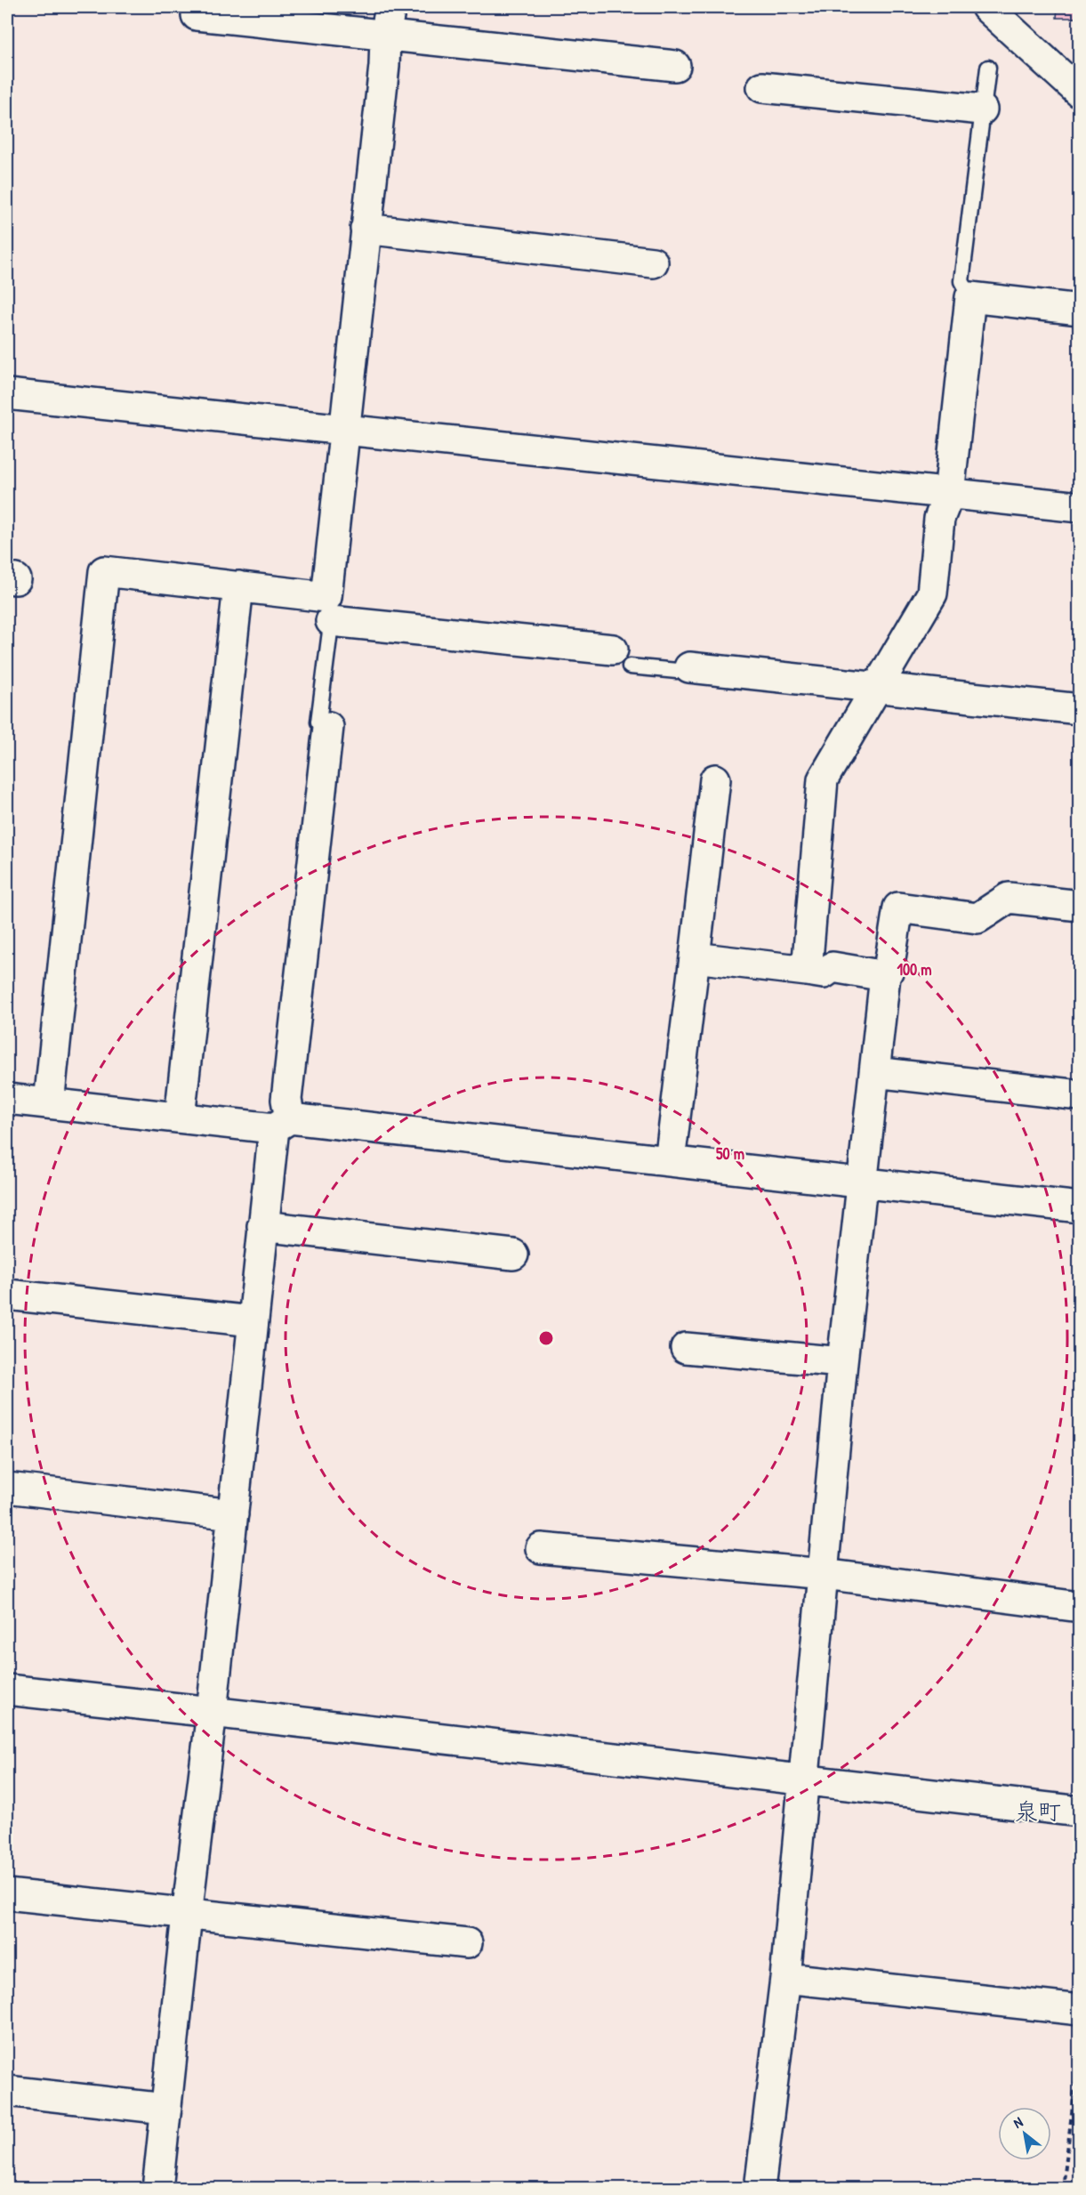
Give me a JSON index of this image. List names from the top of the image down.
{
  "districts": ["泉町"],
  "north": "top left",
  "rings": ["100 m", "50 m"]
}
